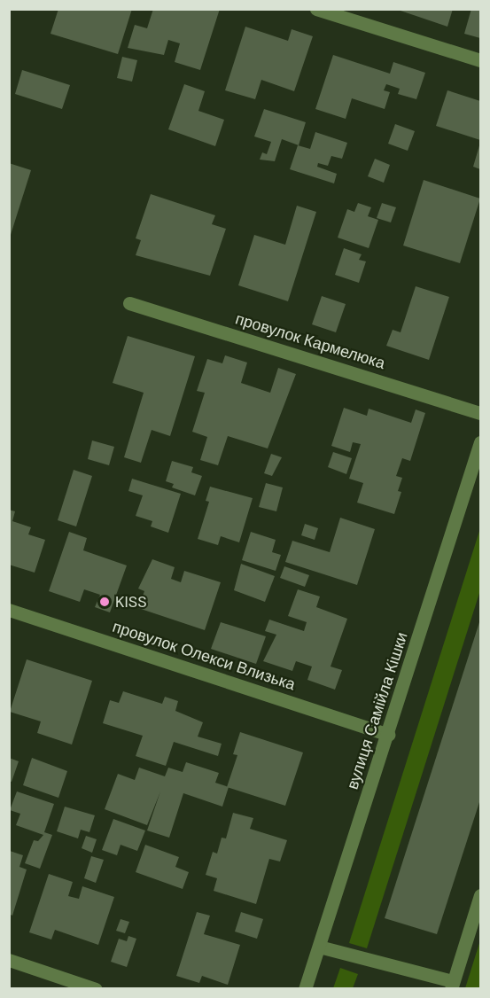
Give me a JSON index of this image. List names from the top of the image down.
{
  "streets": {
    "street": ["провулок Кармелюка", "провулок Олекси Влизька", "вулиця Самійла Кішки"]
  },
  "crossings": [
    ["провулок Олекси Влизька", "вулиця Самійла Кішки"]
  ],
  "places": ["KISS"]
}
